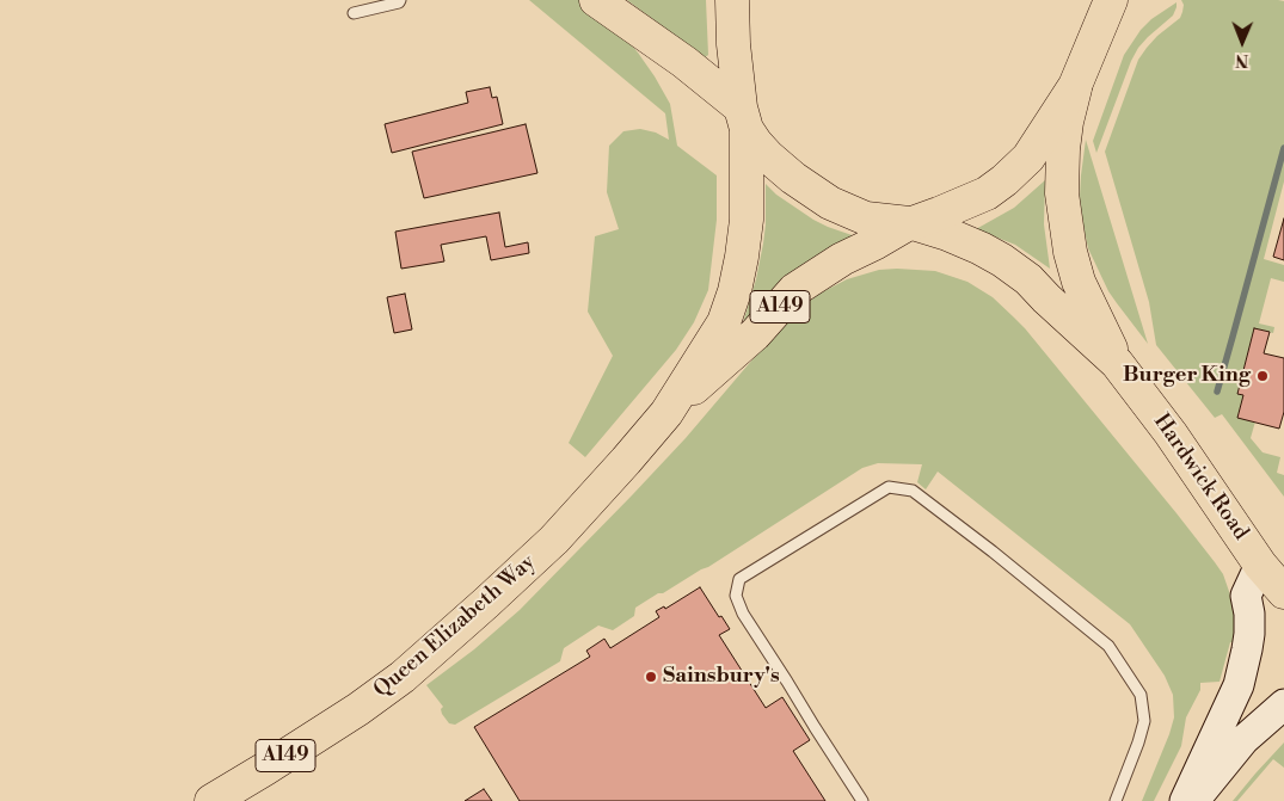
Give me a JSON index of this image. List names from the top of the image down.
{
  "streets": {
    "main road": ["A149", "Hardwick Road", "Queen Elizabeth Way"]
  },
  "crossings": [
    ["Hardwick Road", "Queen Elizabeth Way"]
  ],
  "places": ["Burger King", "Sainsbury's"],
  "north": "bottom"
}
